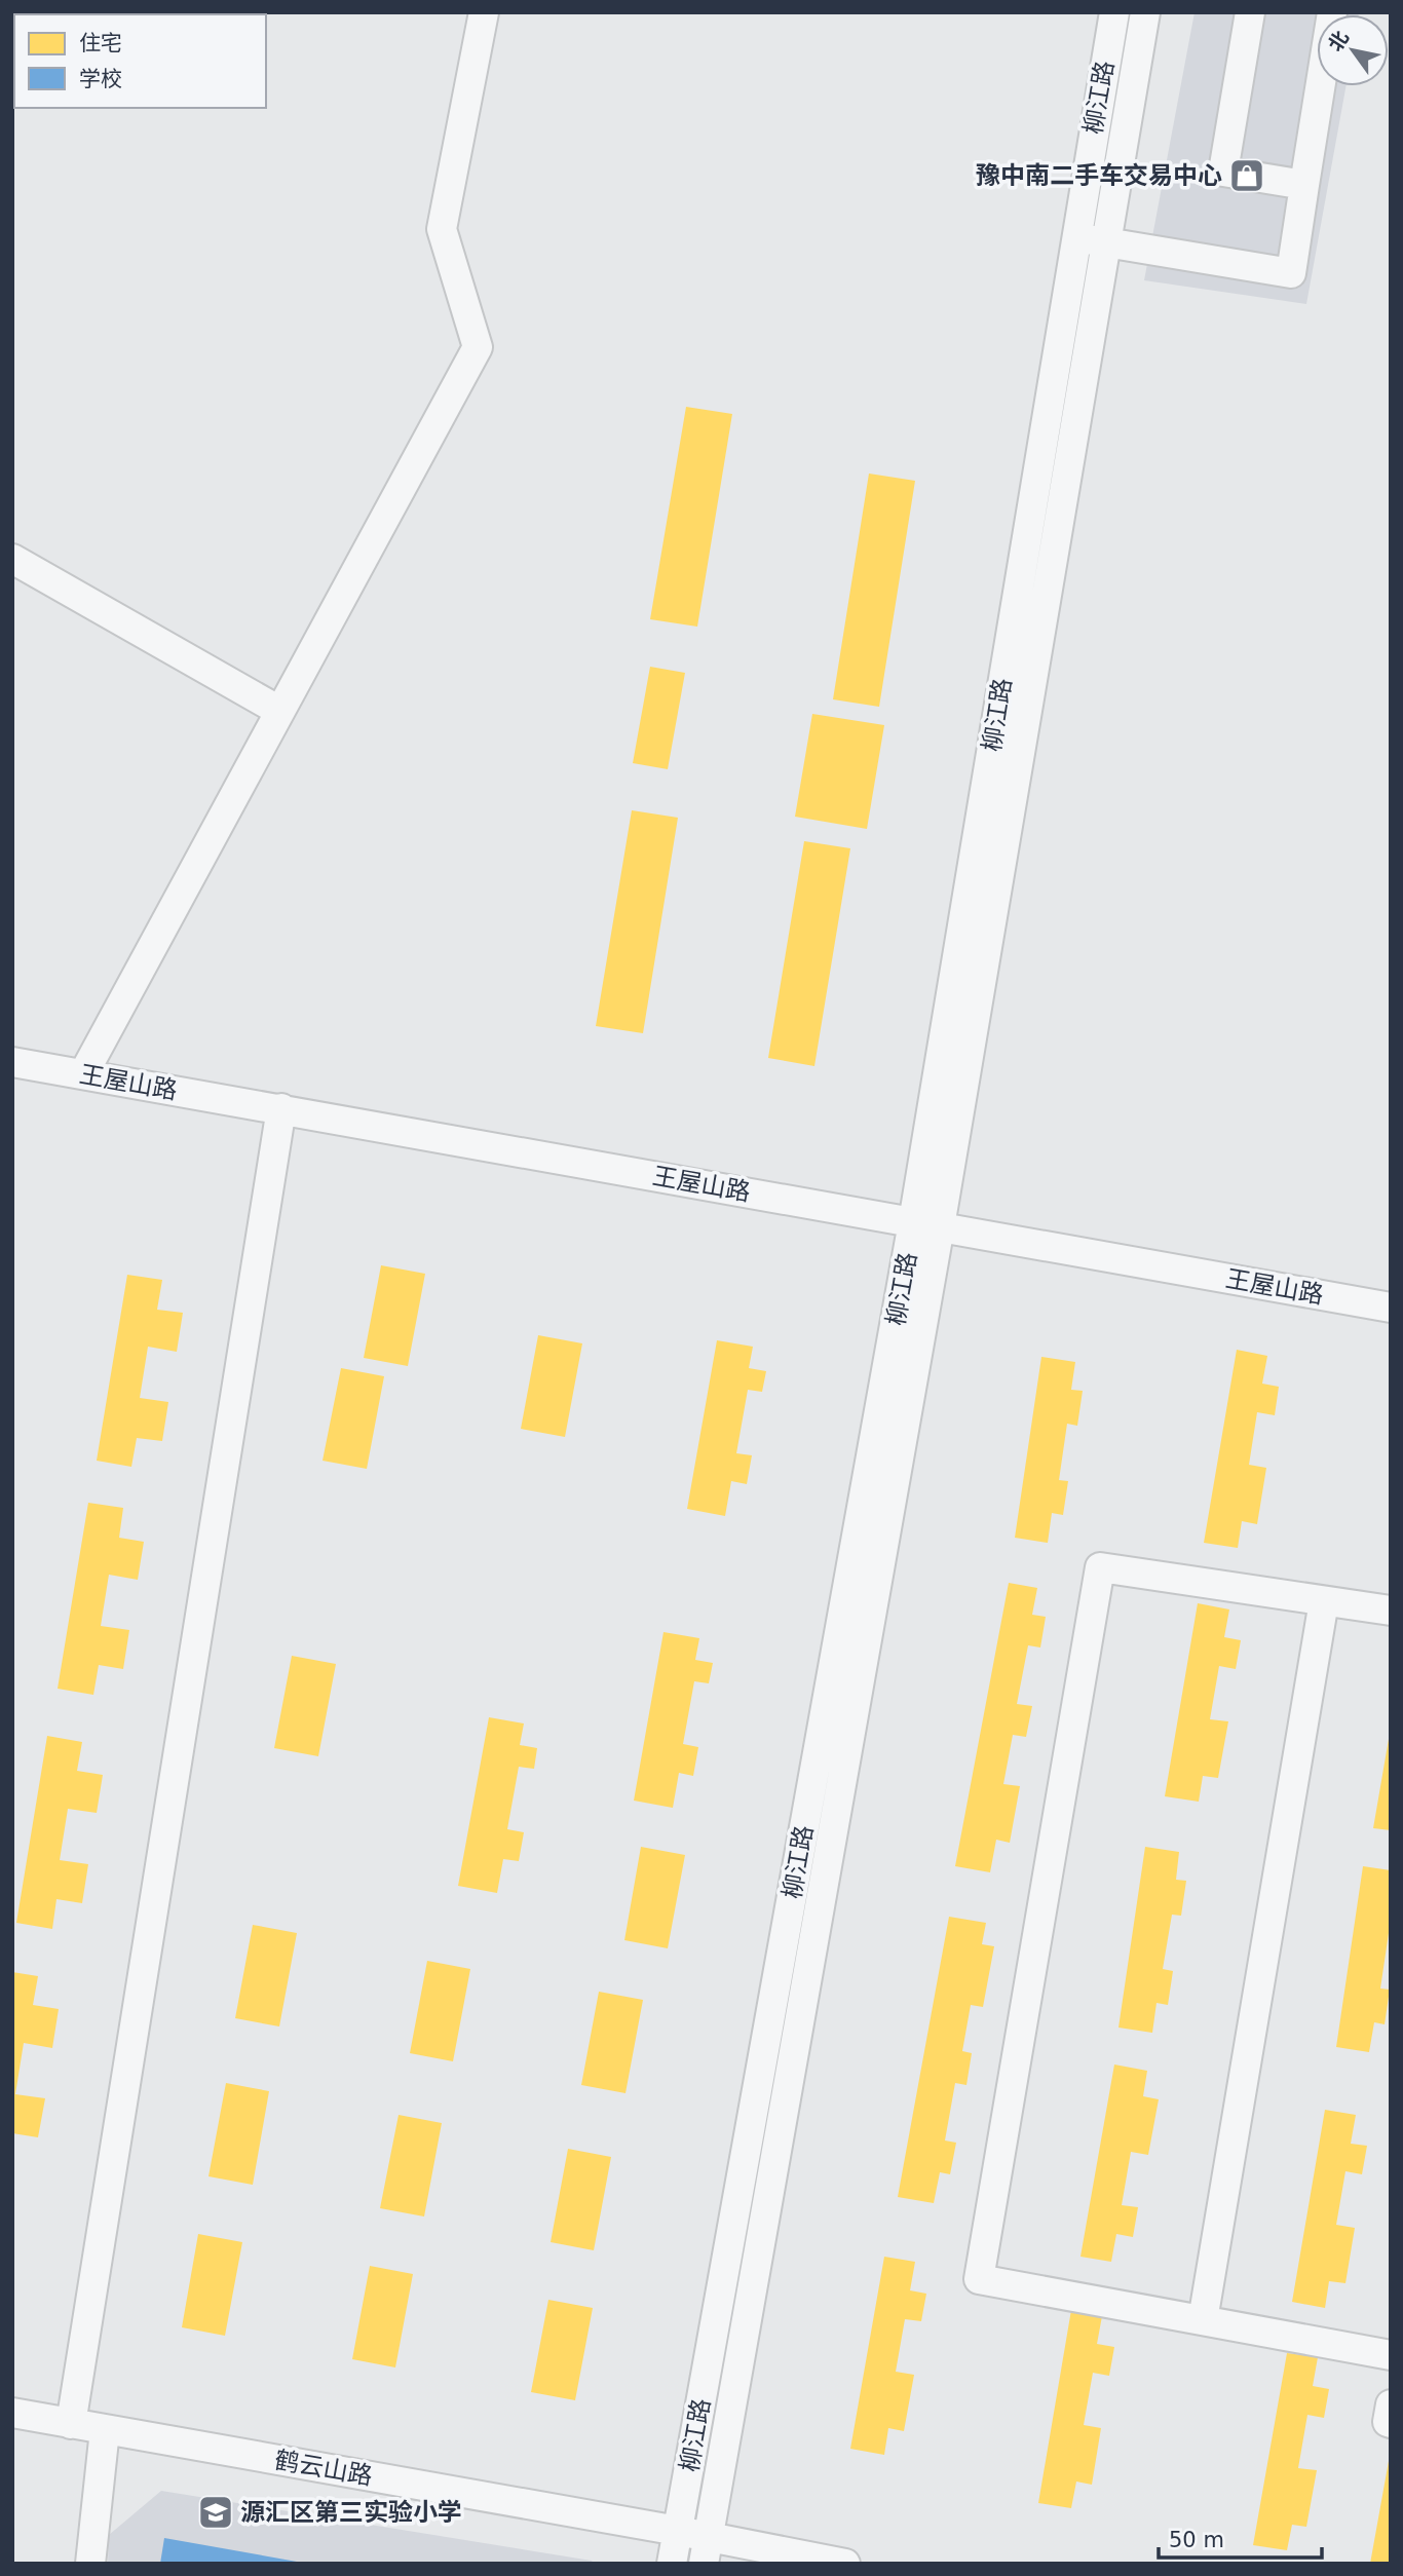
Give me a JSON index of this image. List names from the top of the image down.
{
  "streets": {
    "street": ["柳江路", "王屋山路", "鹤云山路"]
  },
  "crossings": [
    ["柳江路", "王屋山路"],
    ["柳江路", "鹤云山路"]
  ],
  "places": {
    "shop": ["豫中南二手车交易中心"],
    "school or university": ["源汇区第三实验小学"]
  },
  "legend": ["住宅", "学校"],
  "scale_bar": "50 m",
  "north": "top left"
}
